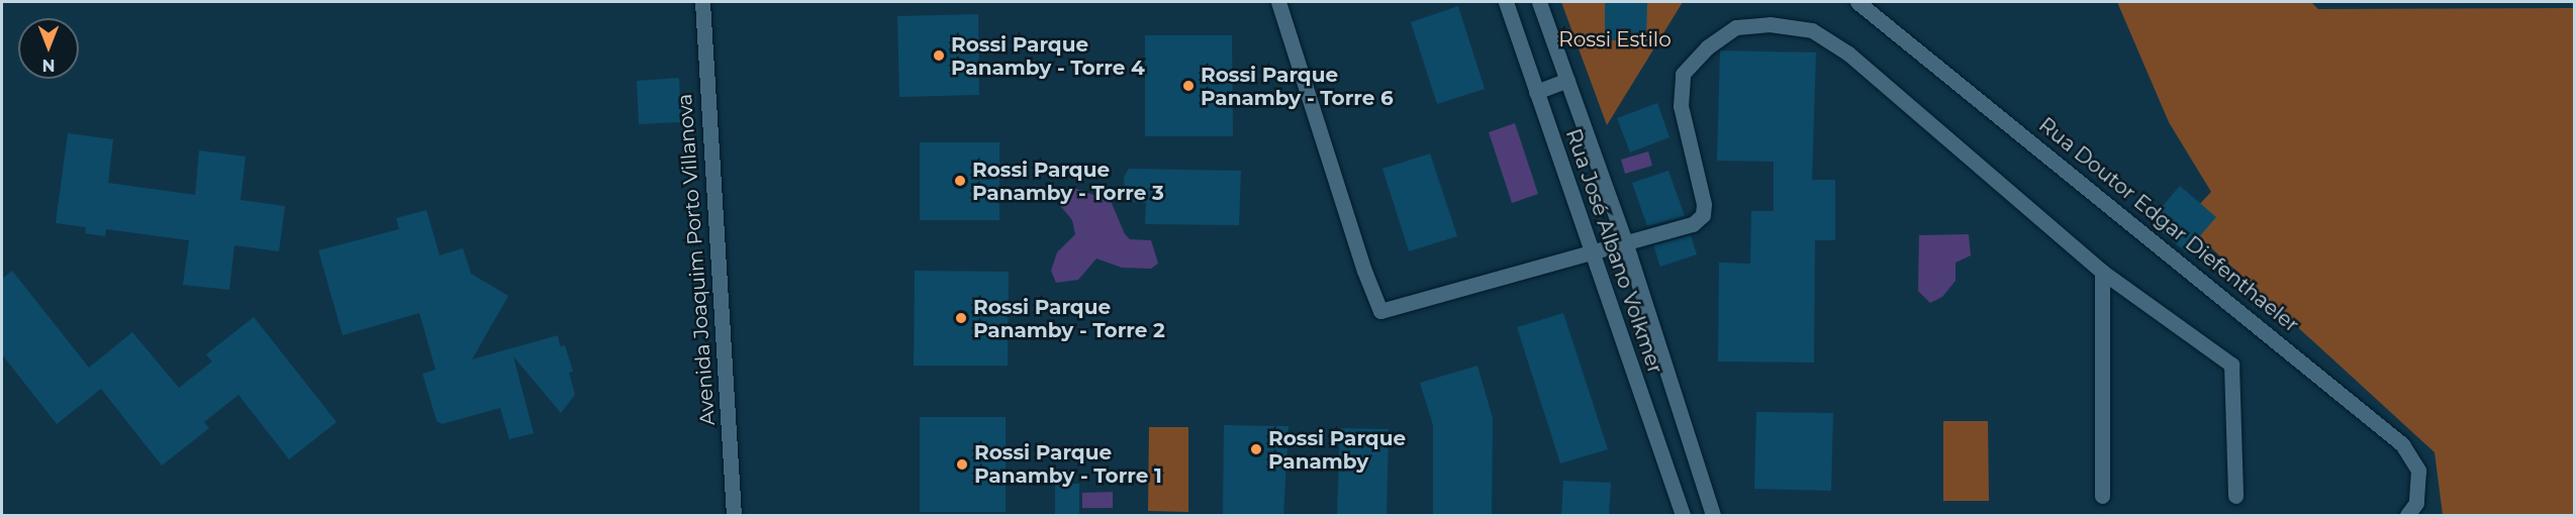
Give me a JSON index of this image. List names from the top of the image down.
{
  "streets": {
    "street": ["Rua Doutor Edgar Diefenthaeler", "Rua José Albano Volkmer", "Avenida Joaquim Porto Villanova"]
  },
  "parks": ["Rossi Estilo"],
  "places": [
    "Rossi Parque Panamby - Torre 4",
    "Rossi Parque Panamby - Torre 6",
    "Rossi Parque Panamby - Torre 3",
    "Rossi Parque Panamby - Torre 2",
    "Rossi Parque Panamby",
    "Rossi Parque Panamby - Torre 1"
  ],
  "north": "bottom"
}
